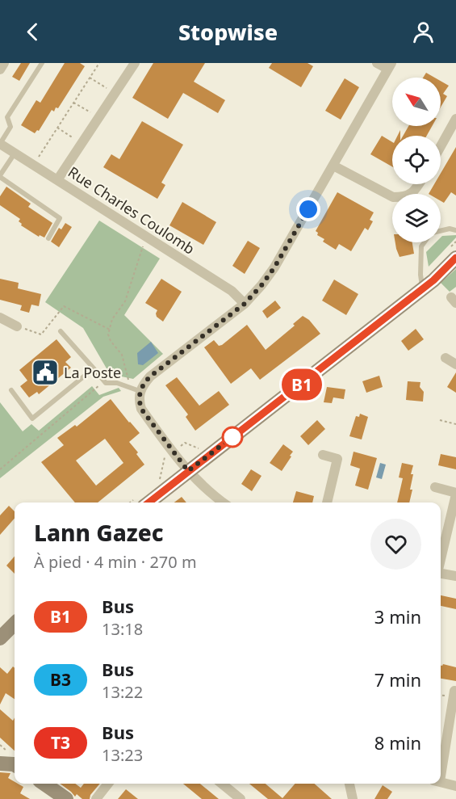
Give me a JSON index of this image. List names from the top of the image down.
{
  "streets": {
    "street": ["Rue Charles Coulomb"]
  },
  "places": {
    "public building": ["La Poste"]
  },
  "lines": ["bus line B1"],
  "north": "top left",
  "page": {
    "header": "Stopwise",
    "on_map": "B1",
    "heading": ["Lann Gazec", "À pied · 4 min · 270 m"],
    "list": [
      {
        "mark": "B1",
        "name": "Bus",
        "note": "13:18",
        "value": "3 min"
      },
      {
        "mark": "B3",
        "name": "Bus",
        "note": "13:22",
        "value": "7 min"
      },
      {
        "mark": "T3",
        "name": "Bus",
        "note": "13:23",
        "value": "8 min"
      }
    ]
  }
}
